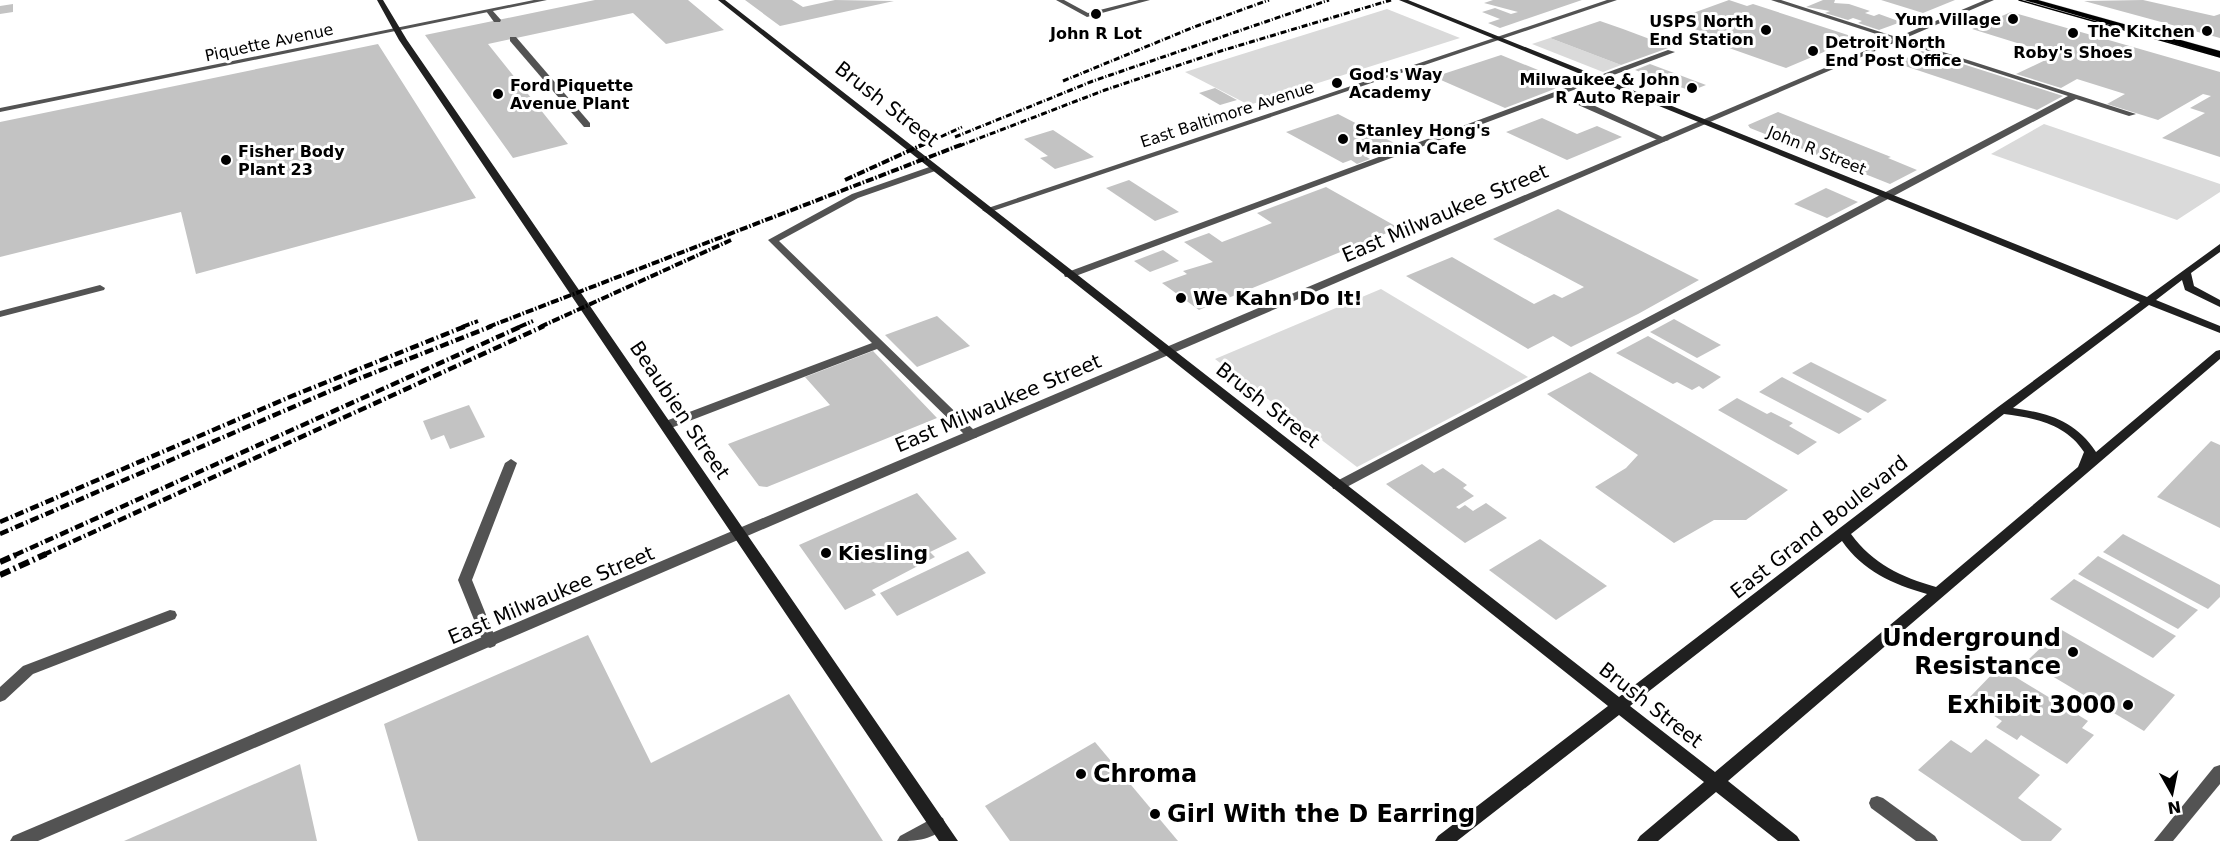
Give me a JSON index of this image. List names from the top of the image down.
{
  "streets": {
    "street": [
      "Piquette Avenue",
      "Brush Street",
      "East Baltimore Avenue",
      "John R Street",
      "East Milwaukee Street",
      "Beaubien Street",
      "East Grand Boulevard"
    ]
  },
  "crossings": [
    ["Piquette Avenue", "Beaubien Street"],
    ["Brush Street", "East Baltimore Avenue"],
    ["Brush Street", "East Milwaukee Street"],
    ["Brush Street", "East Grand Boulevard"],
    ["East Baltimore Avenue", "John R Street"],
    ["John R Street", "East Milwaukee Street"],
    ["John R Street", "East Grand Boulevard"],
    ["East Milwaukee Street", "Beaubien Street"]
  ],
  "places": [
    "John R Lot",
    "Yum Village",
    "USPS North End Station",
    "The Kitchen",
    "Roby's Shoes",
    "Detroit North End Post Office",
    "God's Way Academy",
    "Milwaukee & John R Auto Repair",
    "Ford Piquette Avenue Plant",
    "Stanley Hong's Mannia Cafe",
    "Fisher Body Plant 23",
    "We Kahn Do It!",
    "Kiesling",
    "Underground Resistance",
    "Exhibit 3000",
    "Chroma",
    "Girl With the D Earring"
  ],
  "north": "bottom"
}
